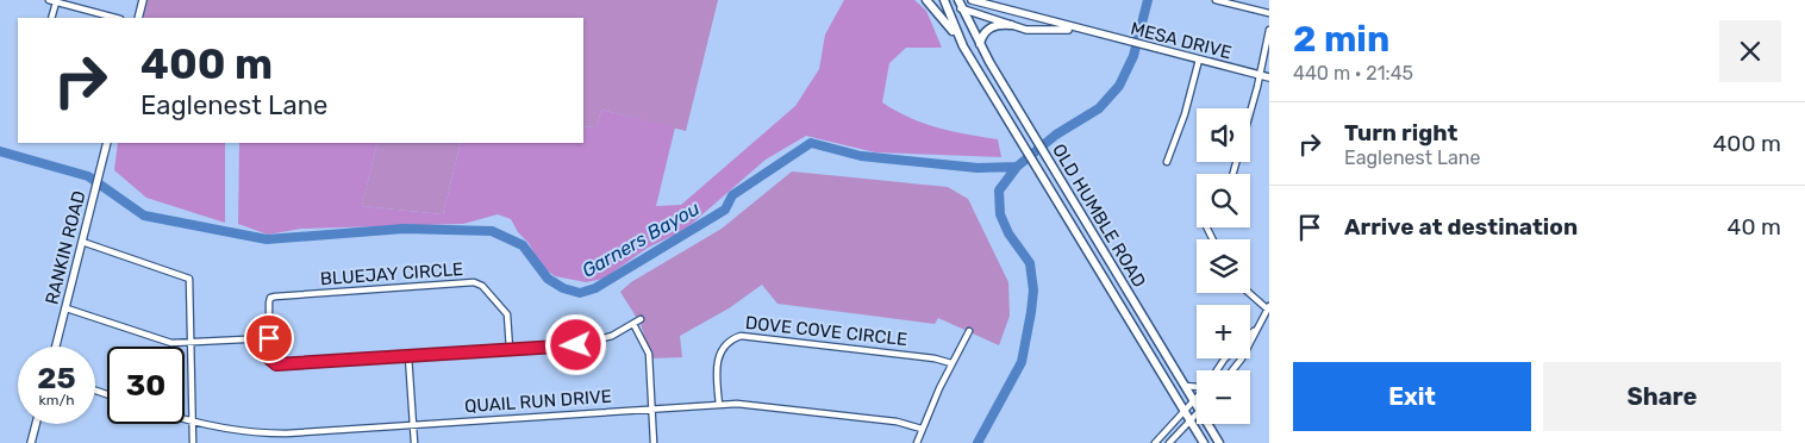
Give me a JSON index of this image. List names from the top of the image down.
{
  "streets": {
    "main road": ["MESA DRIVE", "OLD HUMBLE ROAD"],
    "street": [
      "RANKIN ROAD",
      "BLUEJAY CIRCLE",
      "DOVE COVE CIRCLE",
      "QUAIL RUN DRIVE"
    ]
  },
  "crossings": [
    ["MESA DRIVE", "OLD HUMBLE ROAD"],
    ["DOVE COVE CIRCLE", "QUAIL RUN DRIVE"]
  ],
  "water": ["Garners Bayou"],
  "page": {
    "heading": ["2 min", "440 m · 21:45"],
    "turn": ["400 m", "Eaglenest Lane"],
    "list": [
      {
        "name": "Turn right",
        "note": "Eaglenest Lane",
        "value": "400 m"
      },
      {
        "name": "Arrive at destination",
        "value": "40 m"
      }
    ],
    "map_buttons": ["+", "−"],
    "speed": "25 km/h",
    "limit": "30",
    "buttons": ["Exit", "Share"]
  }
}
